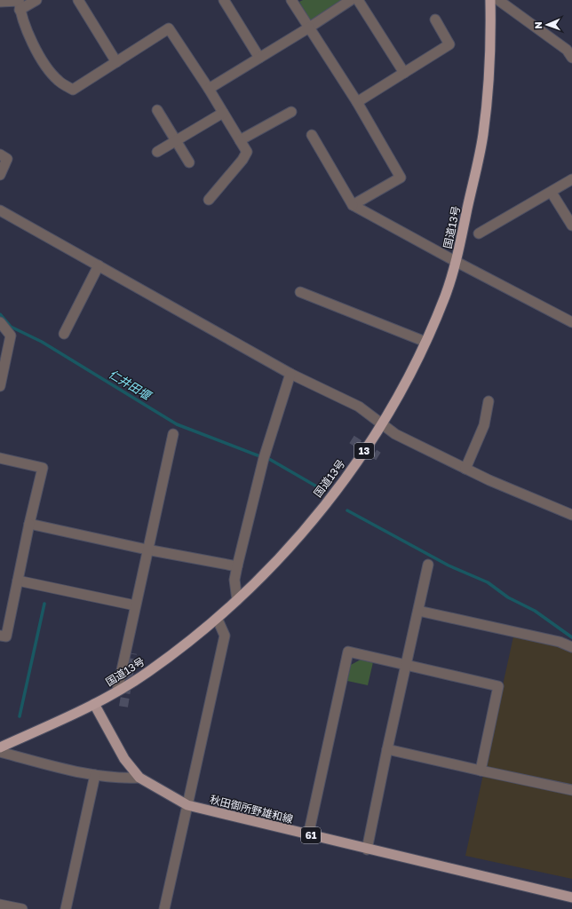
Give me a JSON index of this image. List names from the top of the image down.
{
  "streets": {
    "highway": ["国道13号", "13"],
    "main road": ["秋田御所野雄和線", "61"]
  },
  "crossings": [
    ["国道13号", "秋田御所野雄和線"]
  ],
  "water": ["仁井田堰"],
  "north": "left"
}
